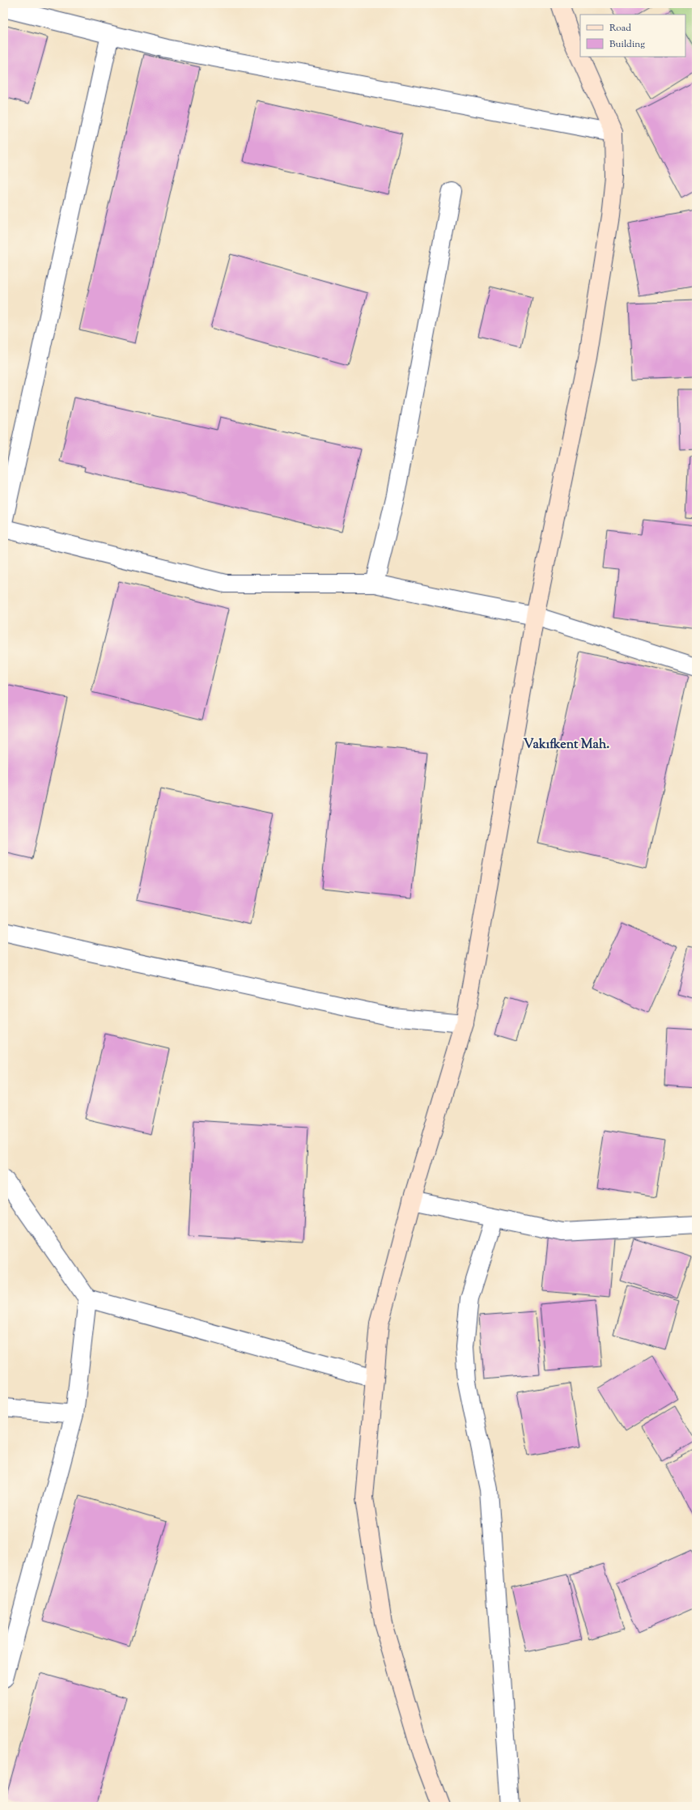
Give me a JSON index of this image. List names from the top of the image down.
{
  "districts": ["Vakıfkent Mah."],
  "legend": ["Road", "Building"]
}
